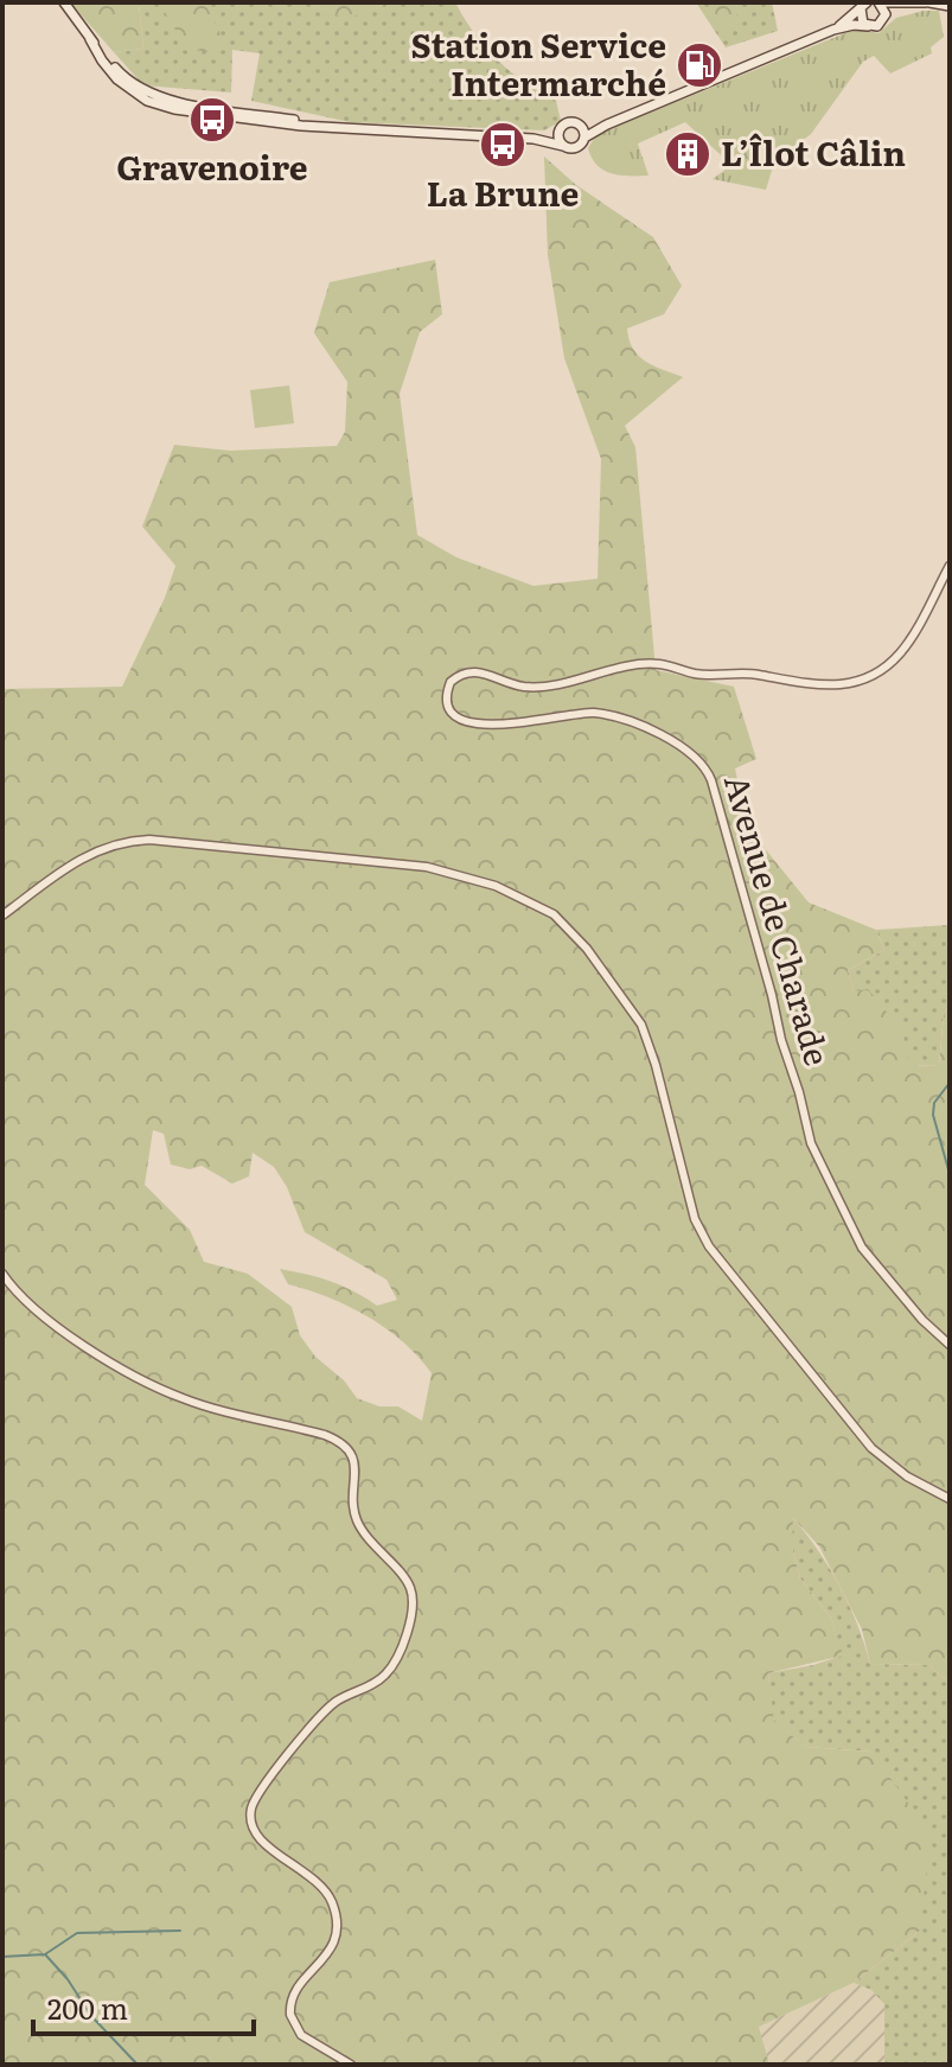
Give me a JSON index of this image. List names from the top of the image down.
{
  "streets": {
    "street": ["Avenue de Charade"]
  },
  "places": {
    "fuel station": ["Station Service Intermarché"],
    "bus stop": ["Gravenoire", "La Brune"],
    "building": ["L’Îlot Câlin"]
  },
  "scale_bar": "200 m"
}
